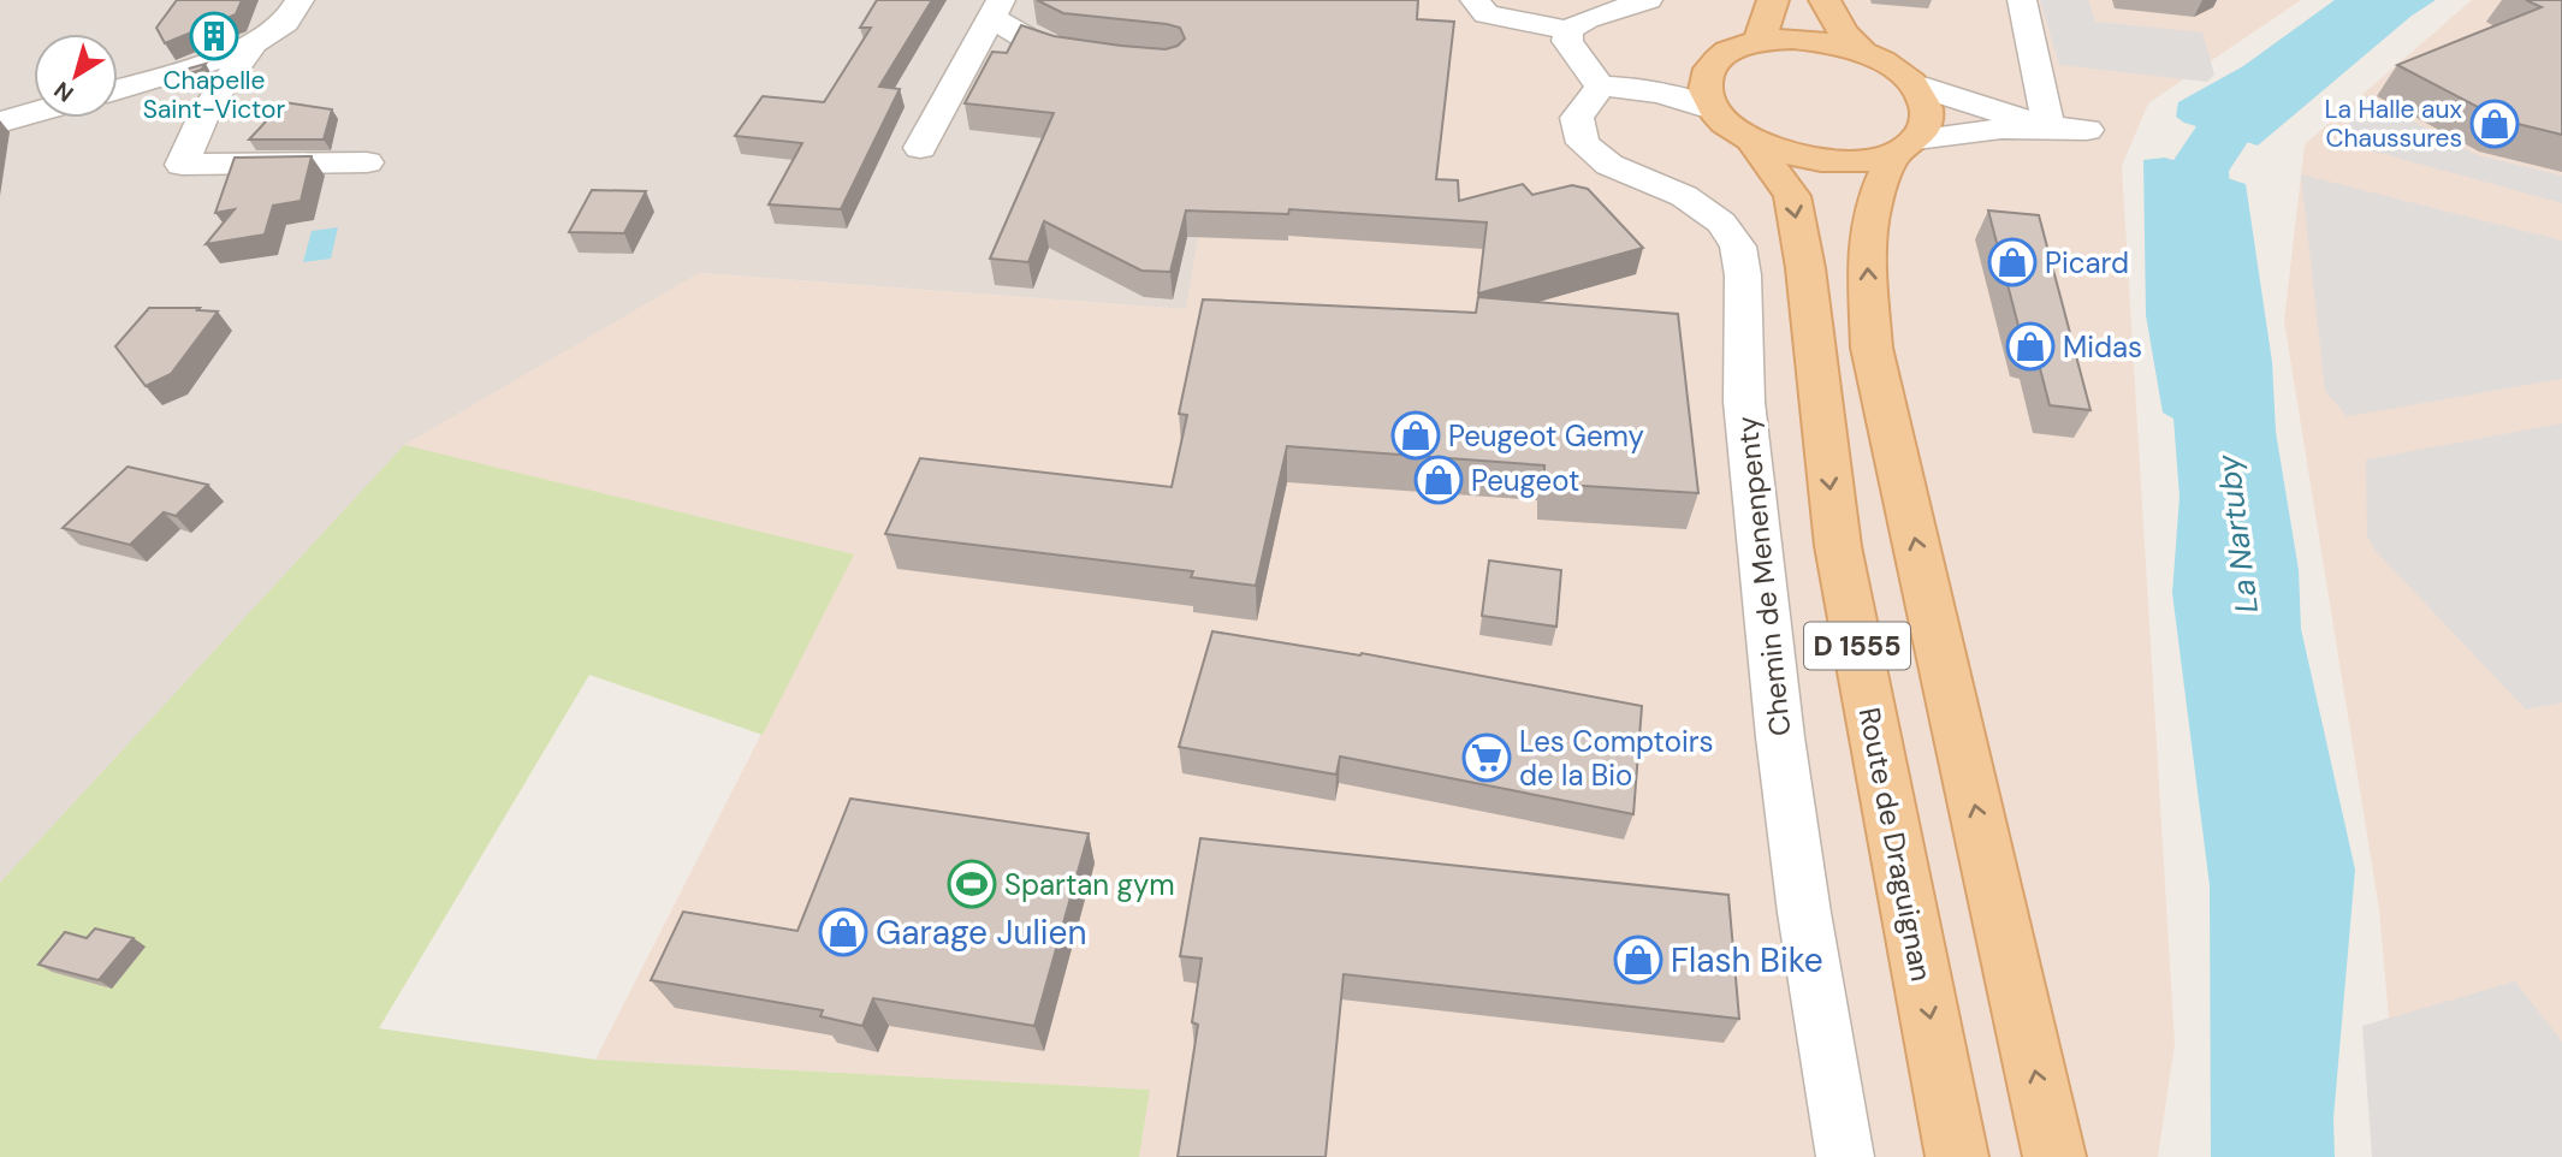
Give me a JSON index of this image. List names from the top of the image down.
{
  "streets": {
    "main road": ["D 1555", "Route de Draguignan"],
    "street": ["Chemin de Menenpenty"]
  },
  "water": ["La Nartuby"],
  "places": {
    "building": ["Chapelle Saint-Victor"],
    "shop": [
      "La Halle aux Chaussures",
      "Picard",
      "Midas",
      "Peugeot Gemy",
      "Peugeot",
      "Garage Julien",
      "Flash Bike"
    ],
    "supermarket": ["Les Comptoirs de la Bio"],
    "sports": ["Spartan gym"]
  },
  "north": "bottom left"
}
